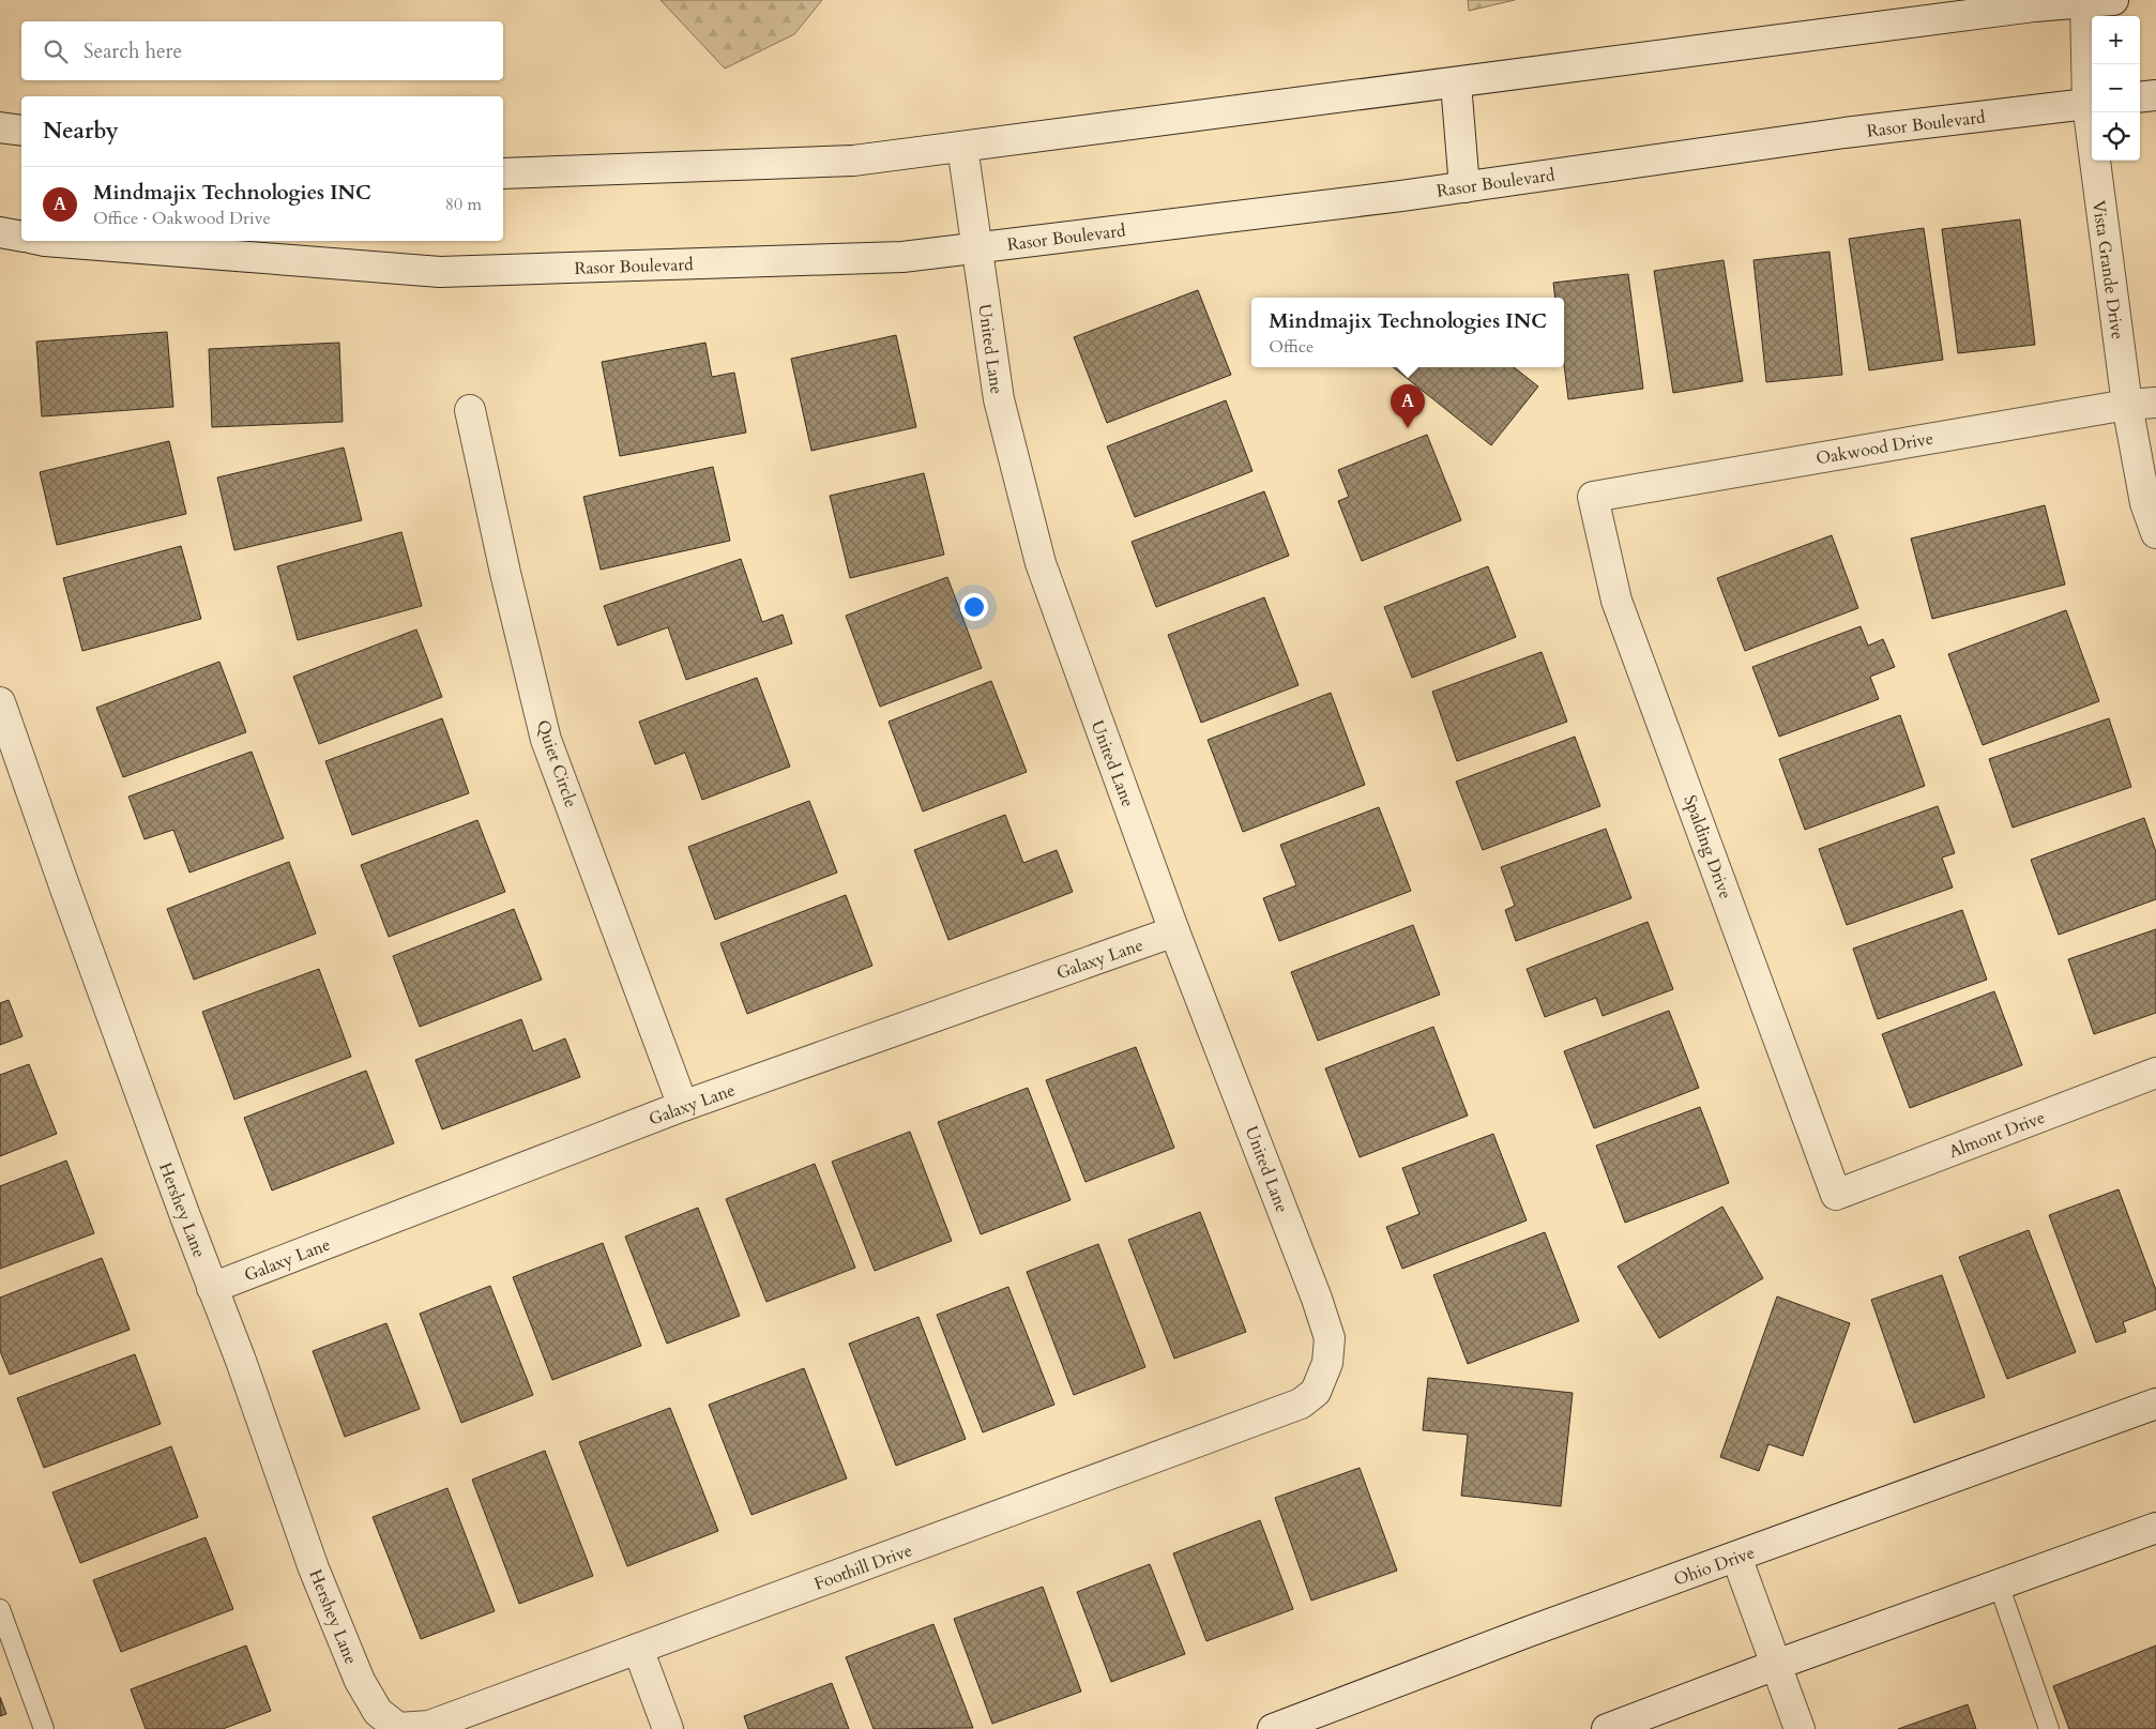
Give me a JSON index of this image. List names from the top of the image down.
{
  "streets": {
    "street": [
      "Rasor Boulevard",
      "Vista Grande Drive",
      "United Lane",
      "Oakwood Drive",
      "Quiet Circle",
      "Spalding Drive",
      "Galaxy Lane",
      "Almont Drive",
      "Hershey Lane",
      "Ohio Drive",
      "Foothill Drive"
    ]
  },
  "crossings": [
    ["Rasor Boulevard", "United Lane"],
    ["Vista Grande Drive", "Oakwood Drive"],
    ["United Lane", "Galaxy Lane"],
    ["United Lane", "Foothill Drive"],
    ["Oakwood Drive", "Spalding Drive"],
    ["Quiet Circle", "Galaxy Lane"],
    ["Spalding Drive", "Almont Drive"],
    ["Galaxy Lane", "Hershey Lane"],
    ["Hershey Lane", "Foothill Drive"]
  ],
  "page": {
    "map_buttons": ["+", "−"],
    "search": "Search here",
    "heading": "Nearby",
    "list": [
      {
        "mark": "A",
        "name": "Mindmajix Technologies INC",
        "note": "Office · Oakwood Drive",
        "value": "80 m"
      }
    ],
    "popup": ["Mindmajix Technologies INC", "Office"],
    "pins": "A"
  }
}
